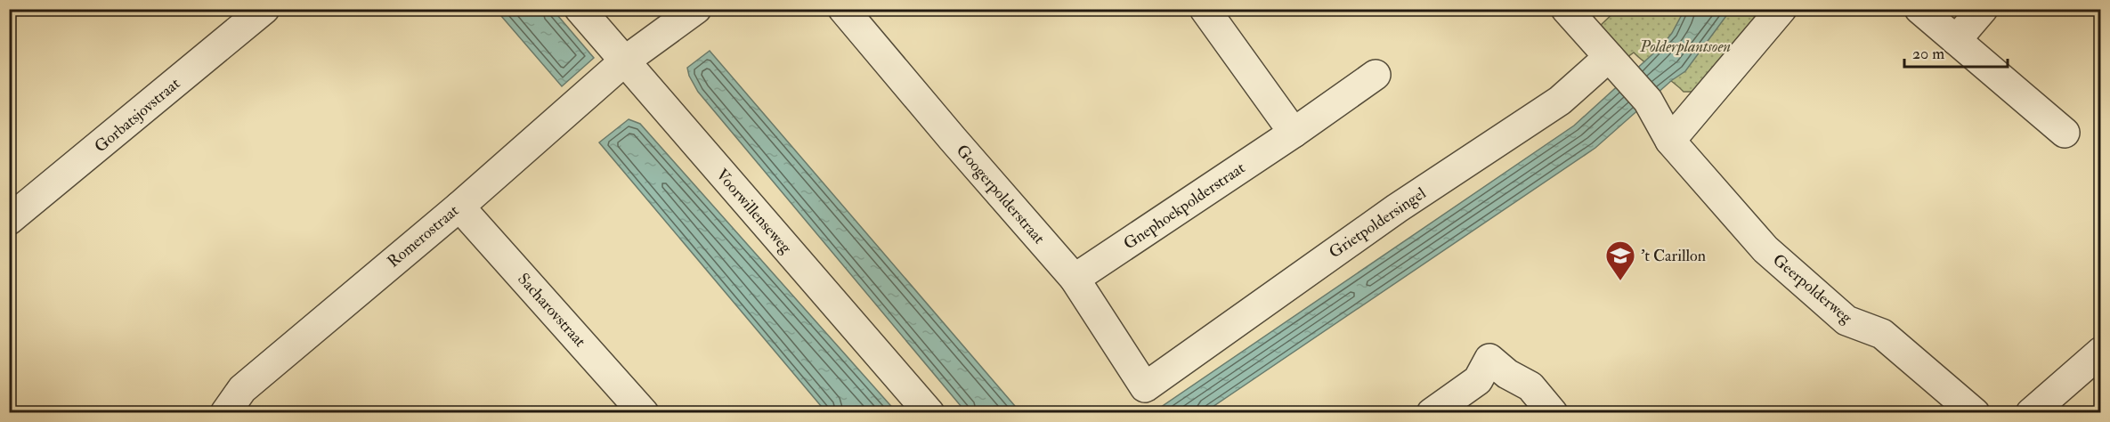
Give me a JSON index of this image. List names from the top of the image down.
{
  "streets": {
    "street": [
      "Gorbatsjovstraat",
      "Googerpolderstraat",
      "Gnephoekpolderstraat",
      "Voorwillenseweg",
      "Grietpoldersingel",
      "Romerostraat",
      "Geerpolderweg",
      "Sacharovstraat"
    ]
  },
  "crossings": [
    ["Googerpolderstraat", "Gnephoekpolderstraat"],
    ["Googerpolderstraat", "Grietpoldersingel"],
    ["Voorwillenseweg", "Romerostraat"],
    ["Grietpoldersingel", "Geerpolderweg"],
    ["Romerostraat", "Sacharovstraat"]
  ],
  "parks": ["Polderplantsoen"],
  "places": {
    "school or university": ["'t Carillon"]
  },
  "scale_bar": "20 m"
}
